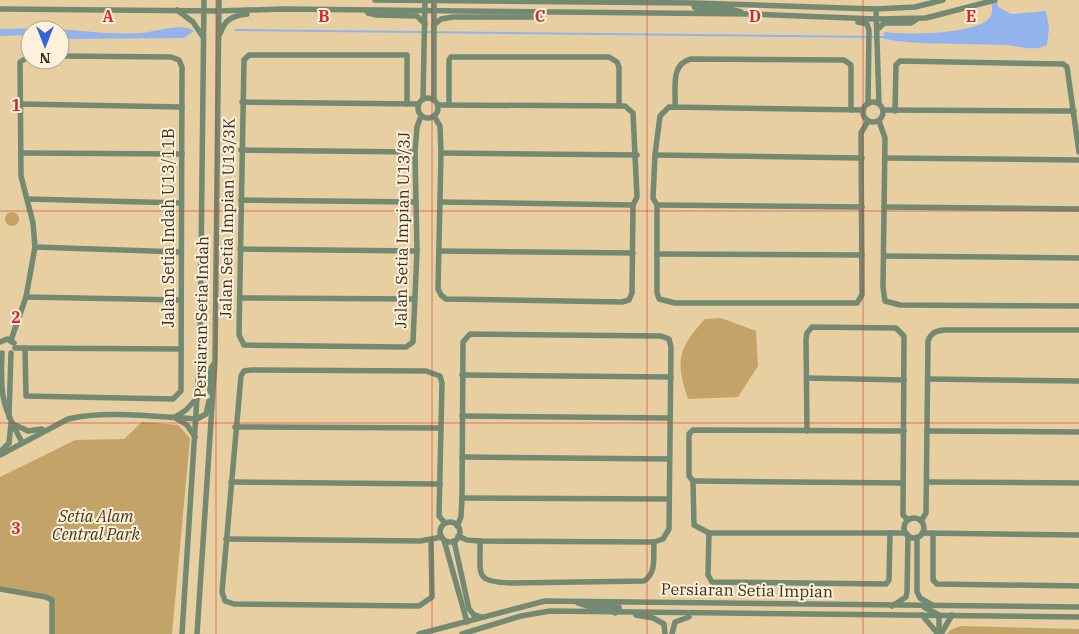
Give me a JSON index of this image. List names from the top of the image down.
{
  "streets": {
    "street": [
      "Jalan Setia Impian U13/3K",
      "Jalan Setia Indah U13/11B",
      "Jalan Setia Impian U13/3J",
      "Persiaran Setia Indah",
      "Persiaran Setia Impian"
    ]
  },
  "crossings": [
    ["Jalan Setia Impian U13/3K", "Jalan Setia Impian U13/3J"]
  ],
  "parks": ["Setia Alam Central Park"],
  "north": "bottom",
  "grid": {
    "columns": [
      "A",
      "B",
      "C",
      "D",
      "E"
    ],
    "rows": ["1", "2", "3"]
  }
}
